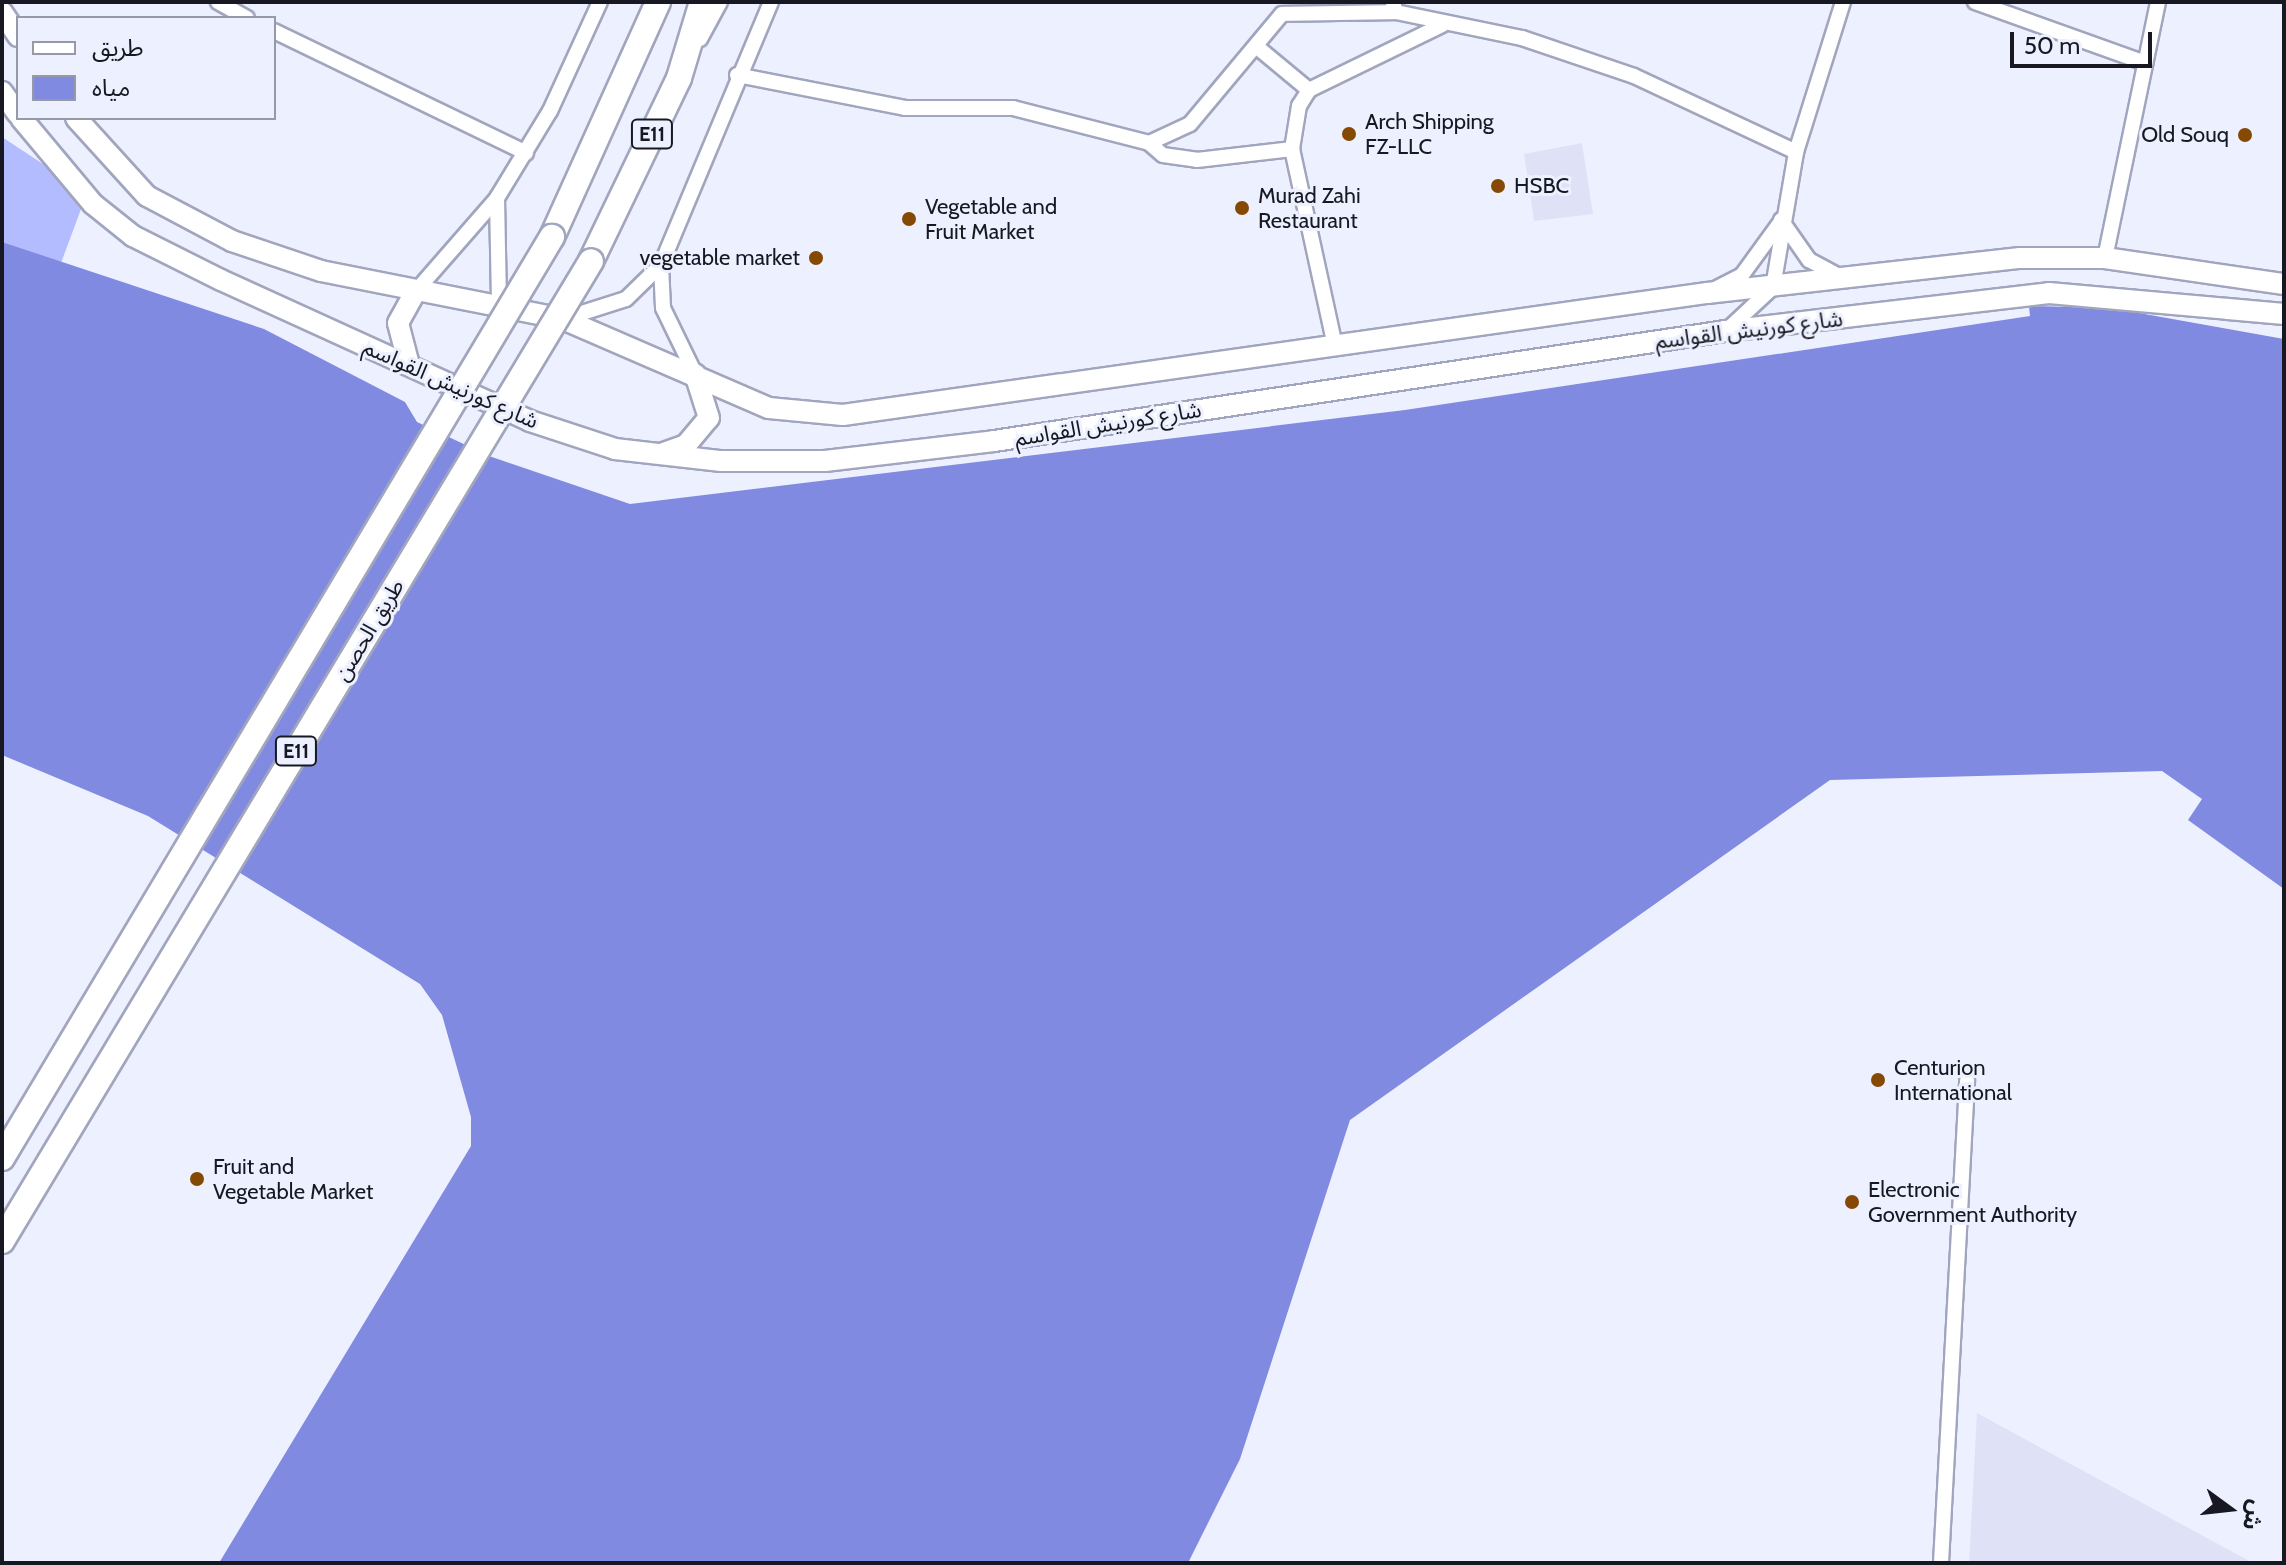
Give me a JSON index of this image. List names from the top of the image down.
{
  "streets": {
    "main road": ["E11", "شارع كورنيش القواسم", "طريق الحصن"]
  },
  "places": [
    "Arch Shipping FZ-LLC",
    "Old Souq",
    "HSBC",
    "Murad Zahi Restaurant",
    "Vegetable and Fruit Market",
    "vegetable market",
    "Centurion International",
    "Fruit and Vegetable Market",
    "Electronic Government Authority"
  ],
  "legend": ["طريق", "مياه"],
  "scale_bar": "50 m",
  "north": "right"
}
